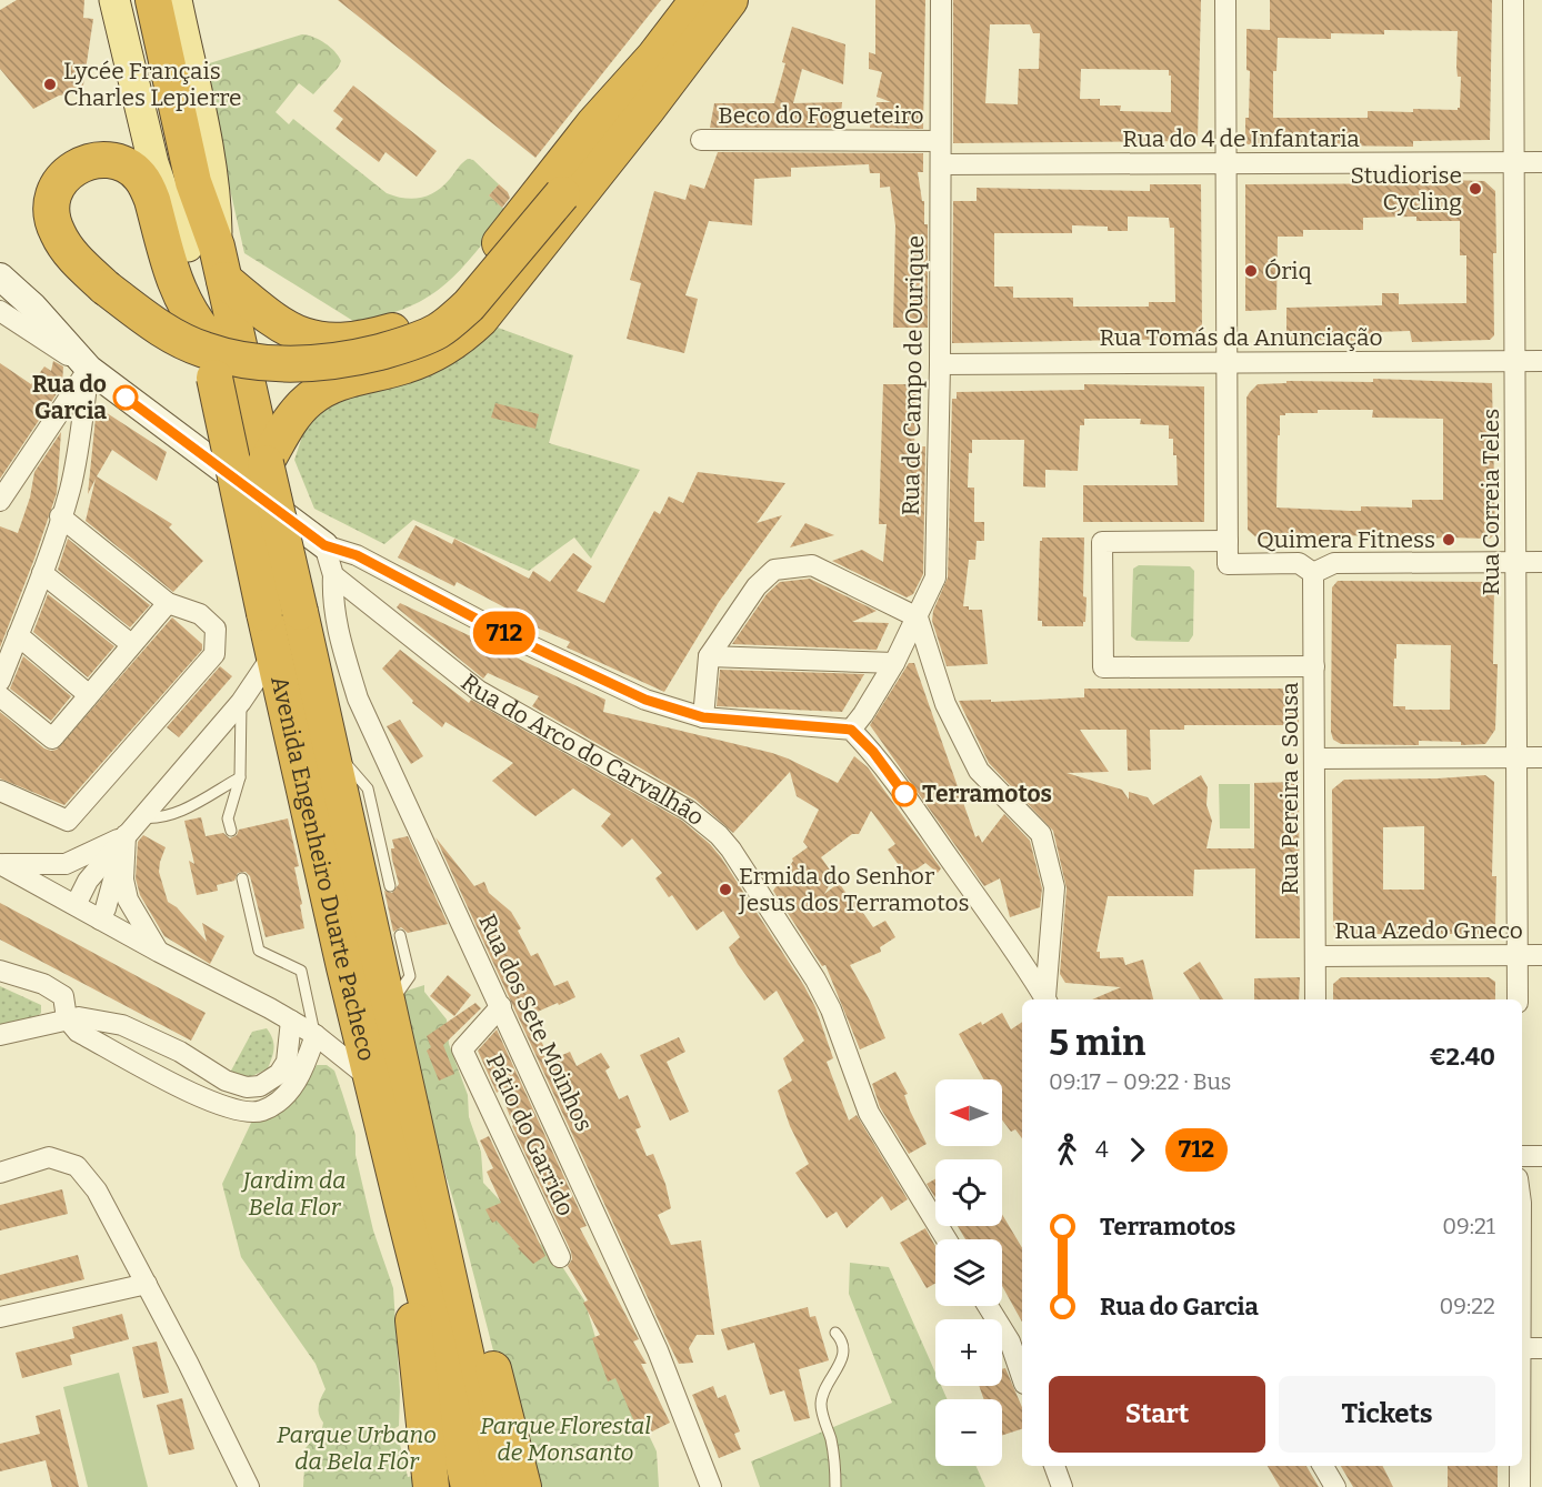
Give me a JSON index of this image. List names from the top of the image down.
{
  "streets": {
    "highway": ["Avenida Engenheiro Duarte Pacheco"],
    "street": [
      "Beco do Fogueteiro",
      "Rua do 4 de Infantaria",
      "Rua Tomás da Anunciação",
      "Rua de Campo de Ourique",
      "Rua Correia Teles",
      "Rua do Arco do Carvalhão",
      "Rua Pereira e Sousa",
      "Rua Azedo Gneco",
      "Rua dos Sete Moinhos",
      "Pátio do Garrido"
    ]
  },
  "crossings": [
    ["Beco do Fogueteiro", "Rua de Campo de Ourique"],
    ["Rua do 4 de Infantaria", "Rua de Campo de Ourique"],
    ["Rua do 4 de Infantaria", "Rua Correia Teles"],
    ["Rua Tomás da Anunciação", "Rua de Campo de Ourique"],
    ["Rua Tomás da Anunciação", "Rua Correia Teles"],
    ["Rua Correia Teles", "Rua Azedo Gneco"],
    ["Rua do Arco do Carvalhão", "Rua dos Sete Moinhos"],
    ["Rua Pereira e Sousa", "Rua Azedo Gneco"],
    ["Rua dos Sete Moinhos", "Pátio do Garrido"]
  ],
  "parks": ["Jardim da Bela Flor", "Parque Florestal de Monsanto", "Parque Urbano da Bela Flôr"],
  "places": [
    "Lycée Français Charles Lepierre",
    "Studiorise Cycling",
    "Óriq",
    "Rua do Garcia",
    "Quimera Fitness",
    "Terramotos",
    "Ermida do Senhor Jesus dos Terramotos"
  ],
  "lines": ["bus line 712"],
  "north": "left",
  "page": {
    "on_map": "712",
    "heading": ["5 min", "09:17 – 09:22 · Bus", "€2.40"],
    "map_buttons": ["+", "−"],
    "legs": ["4", "712"],
    "list": [
      {
        "name": "Terramotos",
        "value": "09:21"
      },
      {
        "name": "Rua do Garcia",
        "value": "09:22"
      }
    ],
    "buttons": ["Start", "Tickets"]
  }
}
